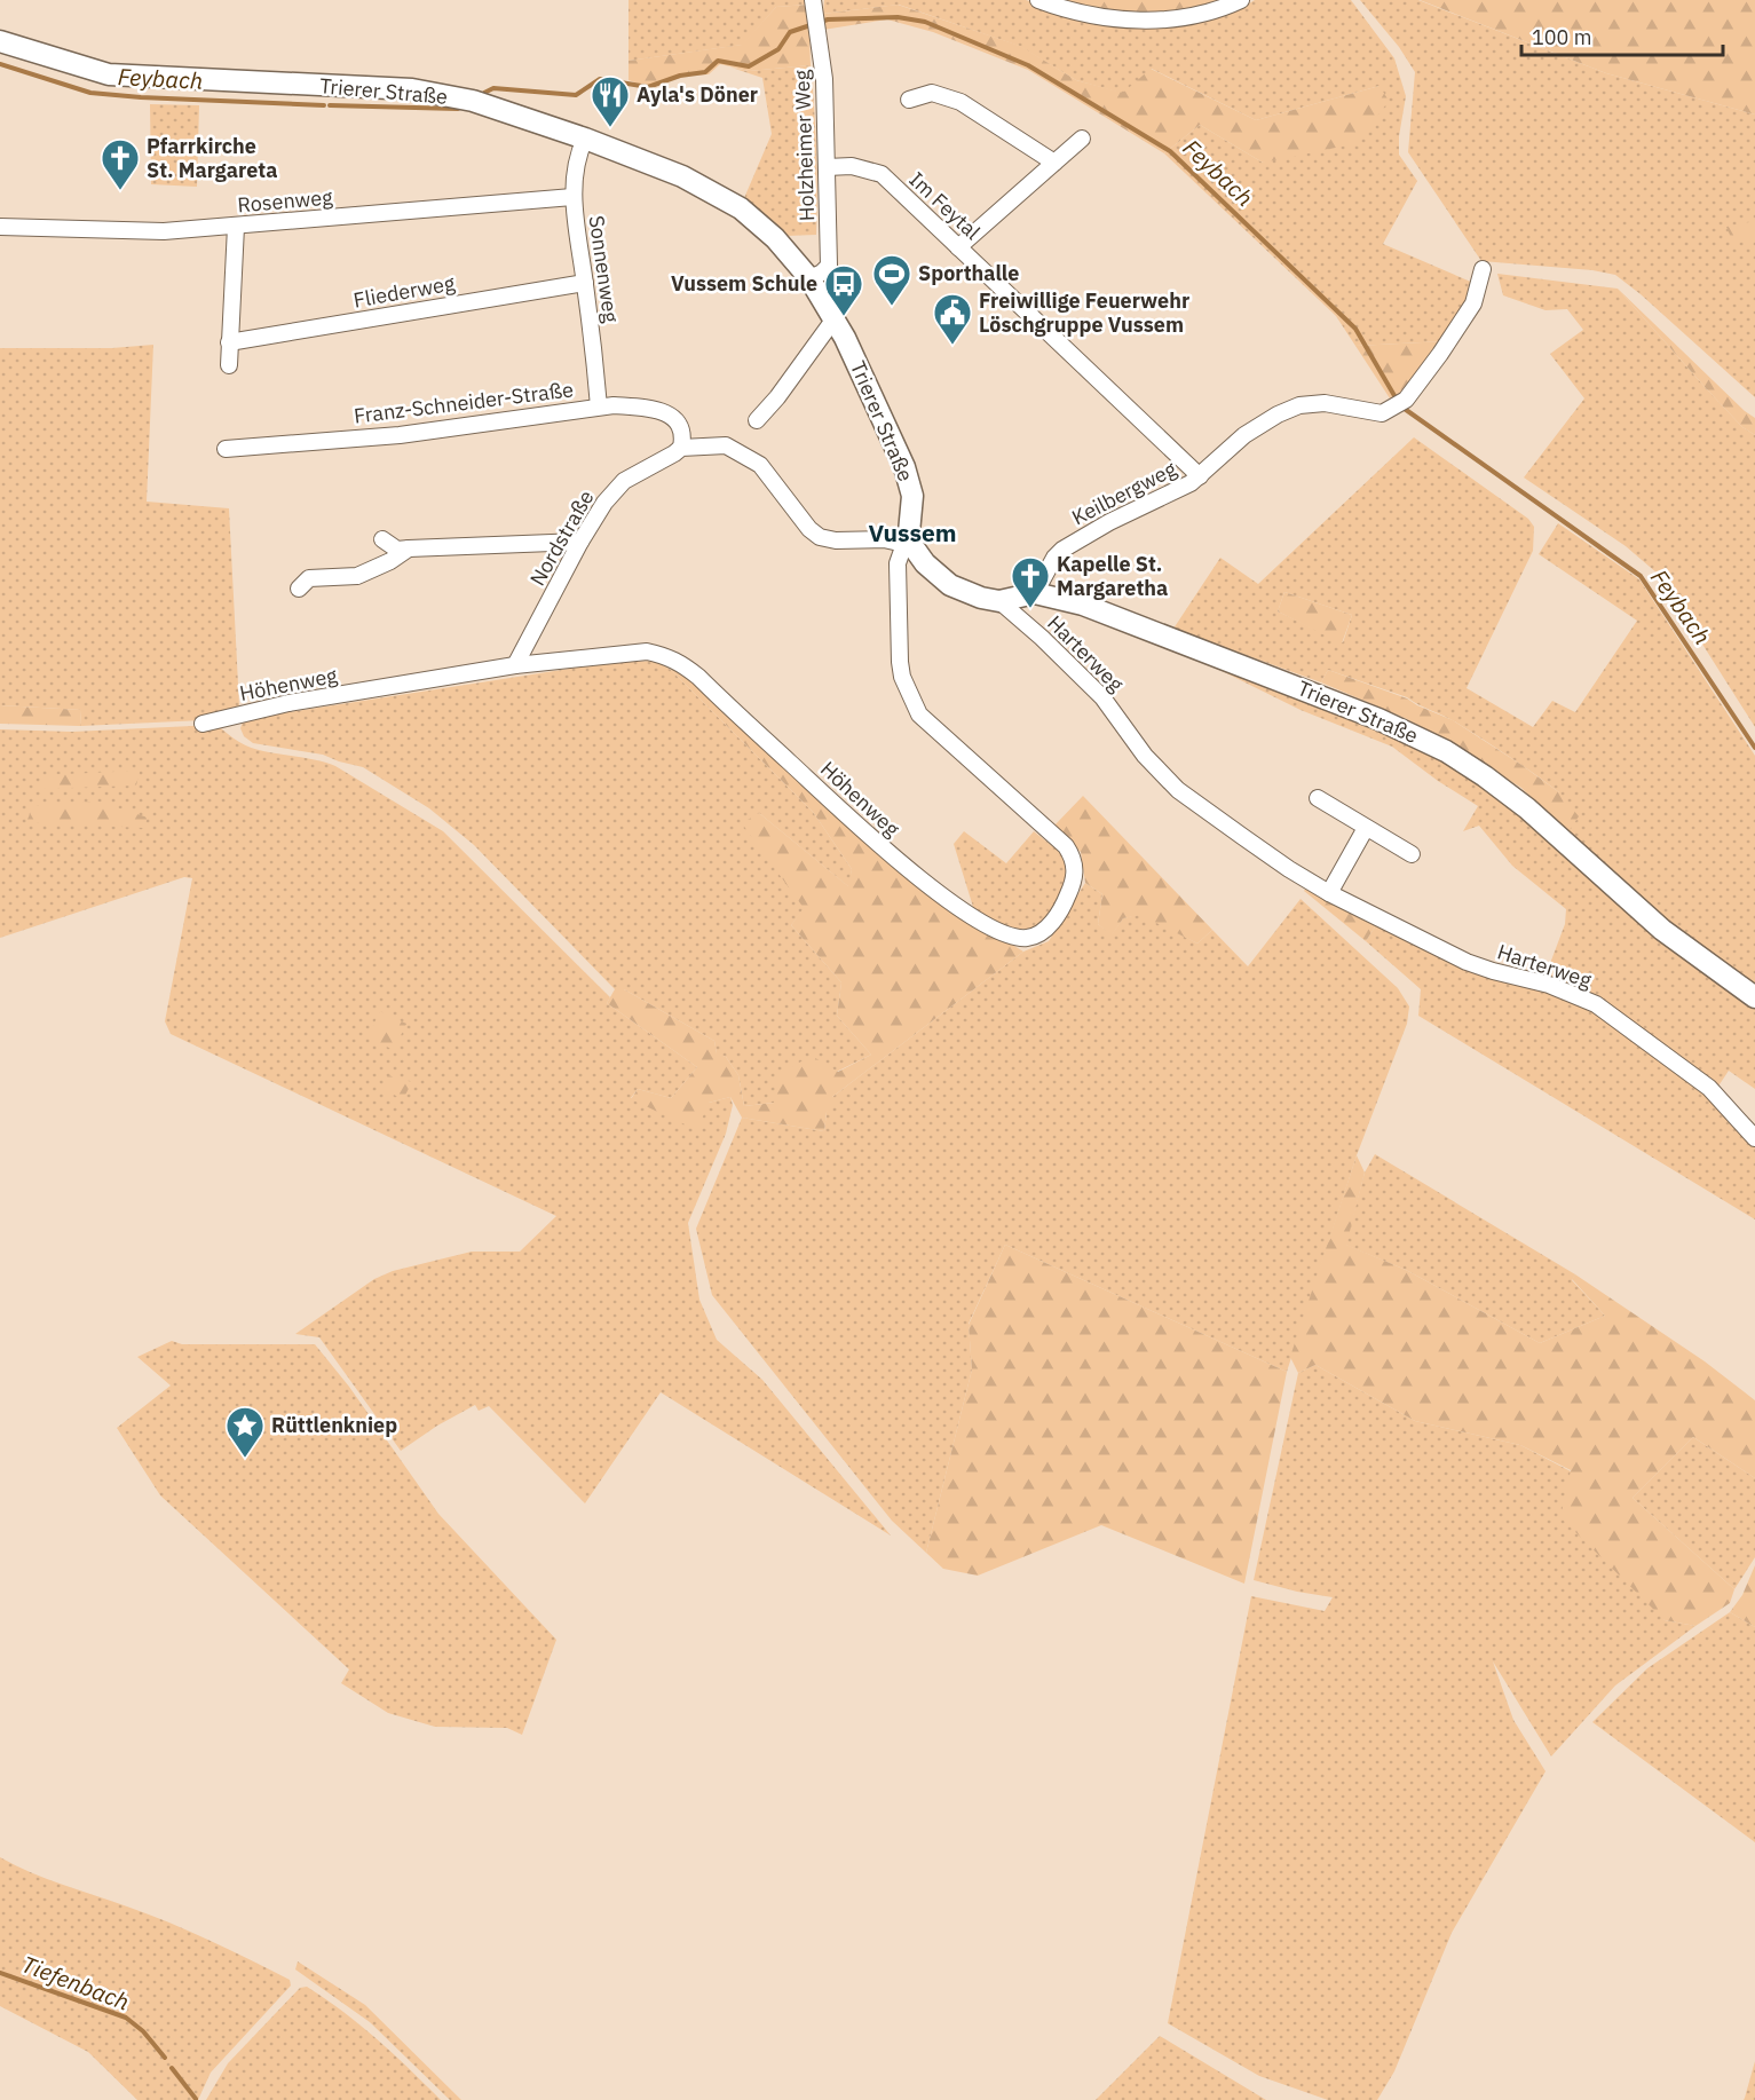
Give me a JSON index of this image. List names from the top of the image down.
{
  "streets": {
    "main road": ["Trierer Straße"],
    "street": [
      "Holzheimer Weg",
      "Rosenweg",
      "Im Feytal",
      "Sonnenweg",
      "Fliederweg",
      "Franz-Schneider-Straße",
      "Keilbergweg",
      "Nordstraße",
      "Harterweg",
      "Höhenweg"
    ]
  },
  "crossings": [
    ["Trierer Straße", "Holzheimer Weg"],
    ["Trierer Straße", "Sonnenweg"],
    ["Trierer Straße", "Keilbergweg"],
    ["Trierer Straße", "Nordstraße"],
    ["Trierer Straße", "Harterweg"],
    ["Trierer Straße", "Höhenweg"],
    ["Holzheimer Weg", "Im Feytal"],
    ["Rosenweg", "Sonnenweg"],
    ["Im Feytal", "Keilbergweg"],
    ["Sonnenweg", "Fliederweg"],
    ["Sonnenweg", "Franz-Schneider-Straße"],
    ["Franz-Schneider-Straße", "Nordstraße"],
    ["Nordstraße", "Höhenweg"]
  ],
  "districts": ["Vussem"],
  "water": ["Feybach", "Tiefenbach"],
  "places": {
    "restaurant": ["Ayla's Döner"],
    "church": ["Pfarrkirche St. Margareta", "Kapelle St. Margaretha"],
    "sports": ["Sporthalle"],
    "bus stop": ["Vussem Schule"],
    "public building": ["Freiwillige Feuerwehr Löschgruppe Vussem"],
    "place": ["Rüttlenkniep"]
  },
  "scale_bar": "100 m"
}
